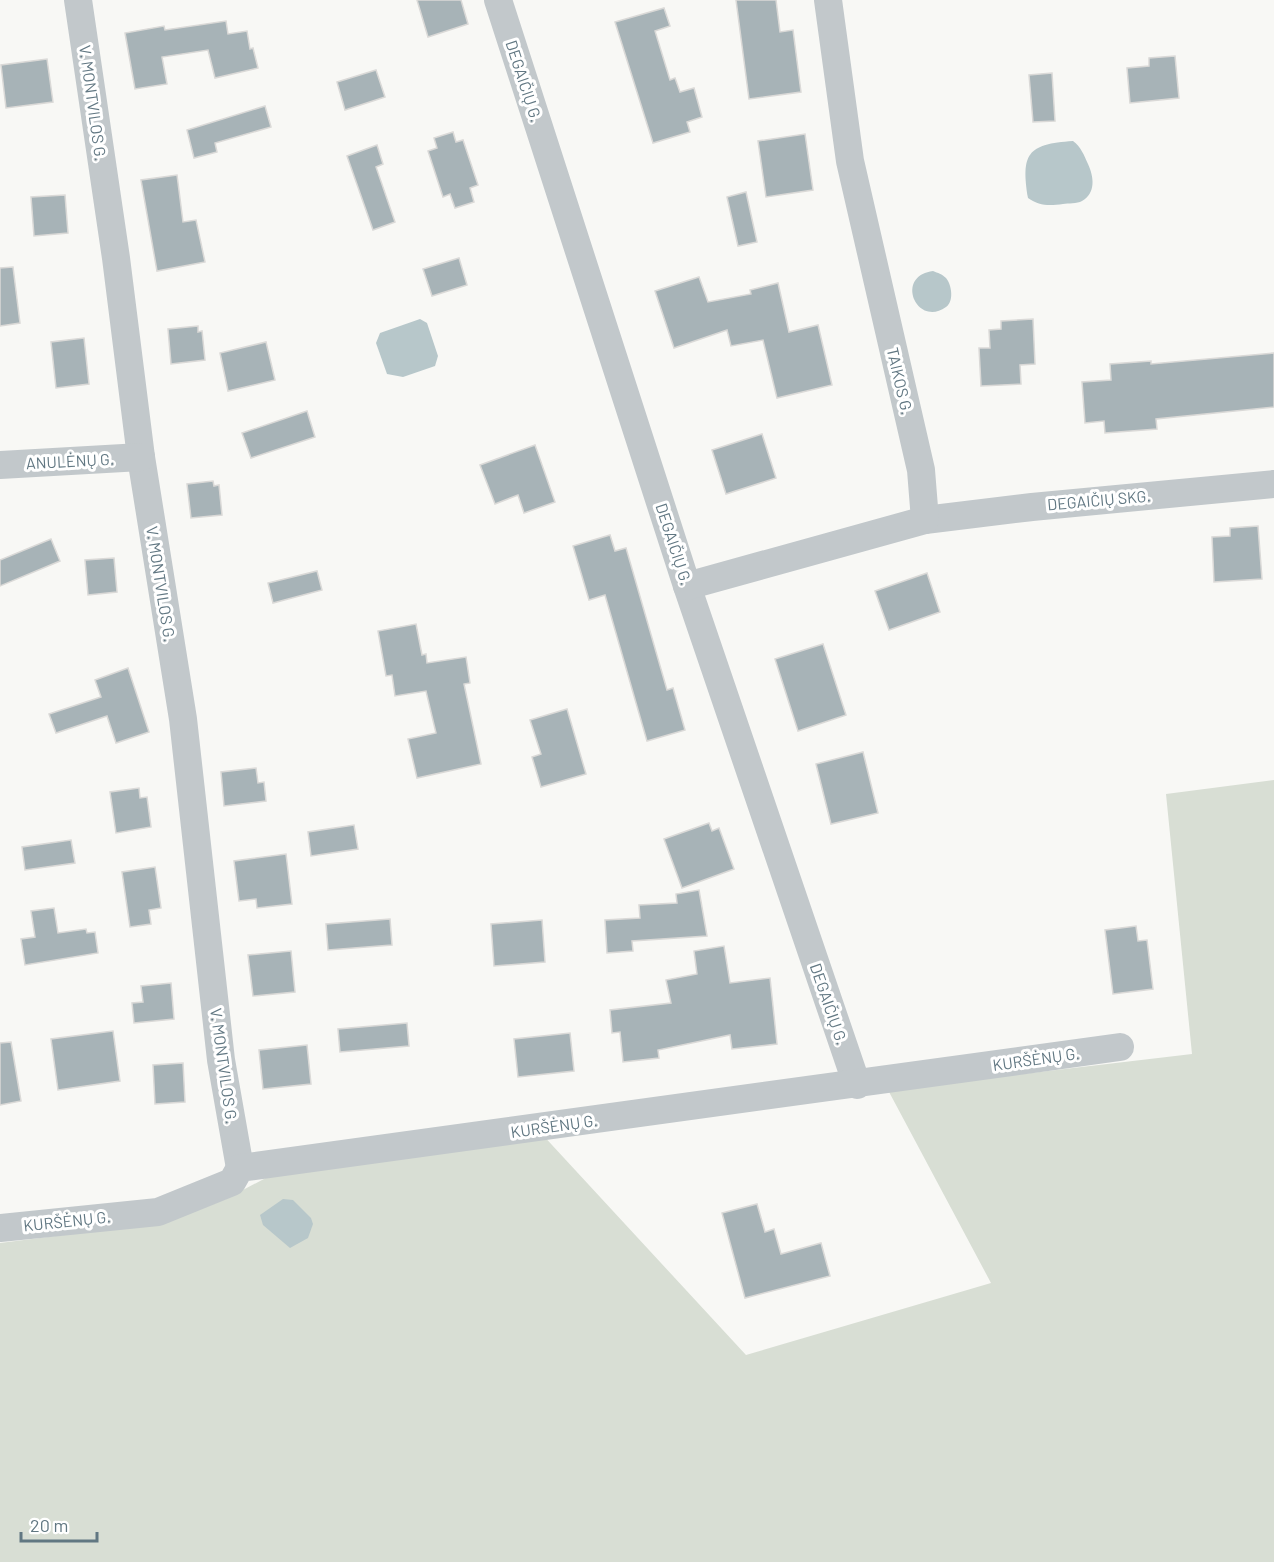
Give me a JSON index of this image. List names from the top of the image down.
{
  "streets": {
    "street": [
      "DEGAIČIŲ G.",
      "V. MONTVILOS G.",
      "TAIKOS G.",
      "ANULĖNŲ G.",
      "DEGAIČIŲ SKG.",
      "KURŠĖNŲ G."
    ]
  },
  "crossings": [
    ["DEGAIČIŲ G.", "KURŠĖNŲ G."],
    ["V. MONTVILOS G.", "ANULĖNŲ G."],
    ["V. MONTVILOS G.", "KURŠĖNŲ G."],
    ["TAIKOS G.", "DEGAIČIŲ SKG."]
  ],
  "scale_bar": "20 m"
}
